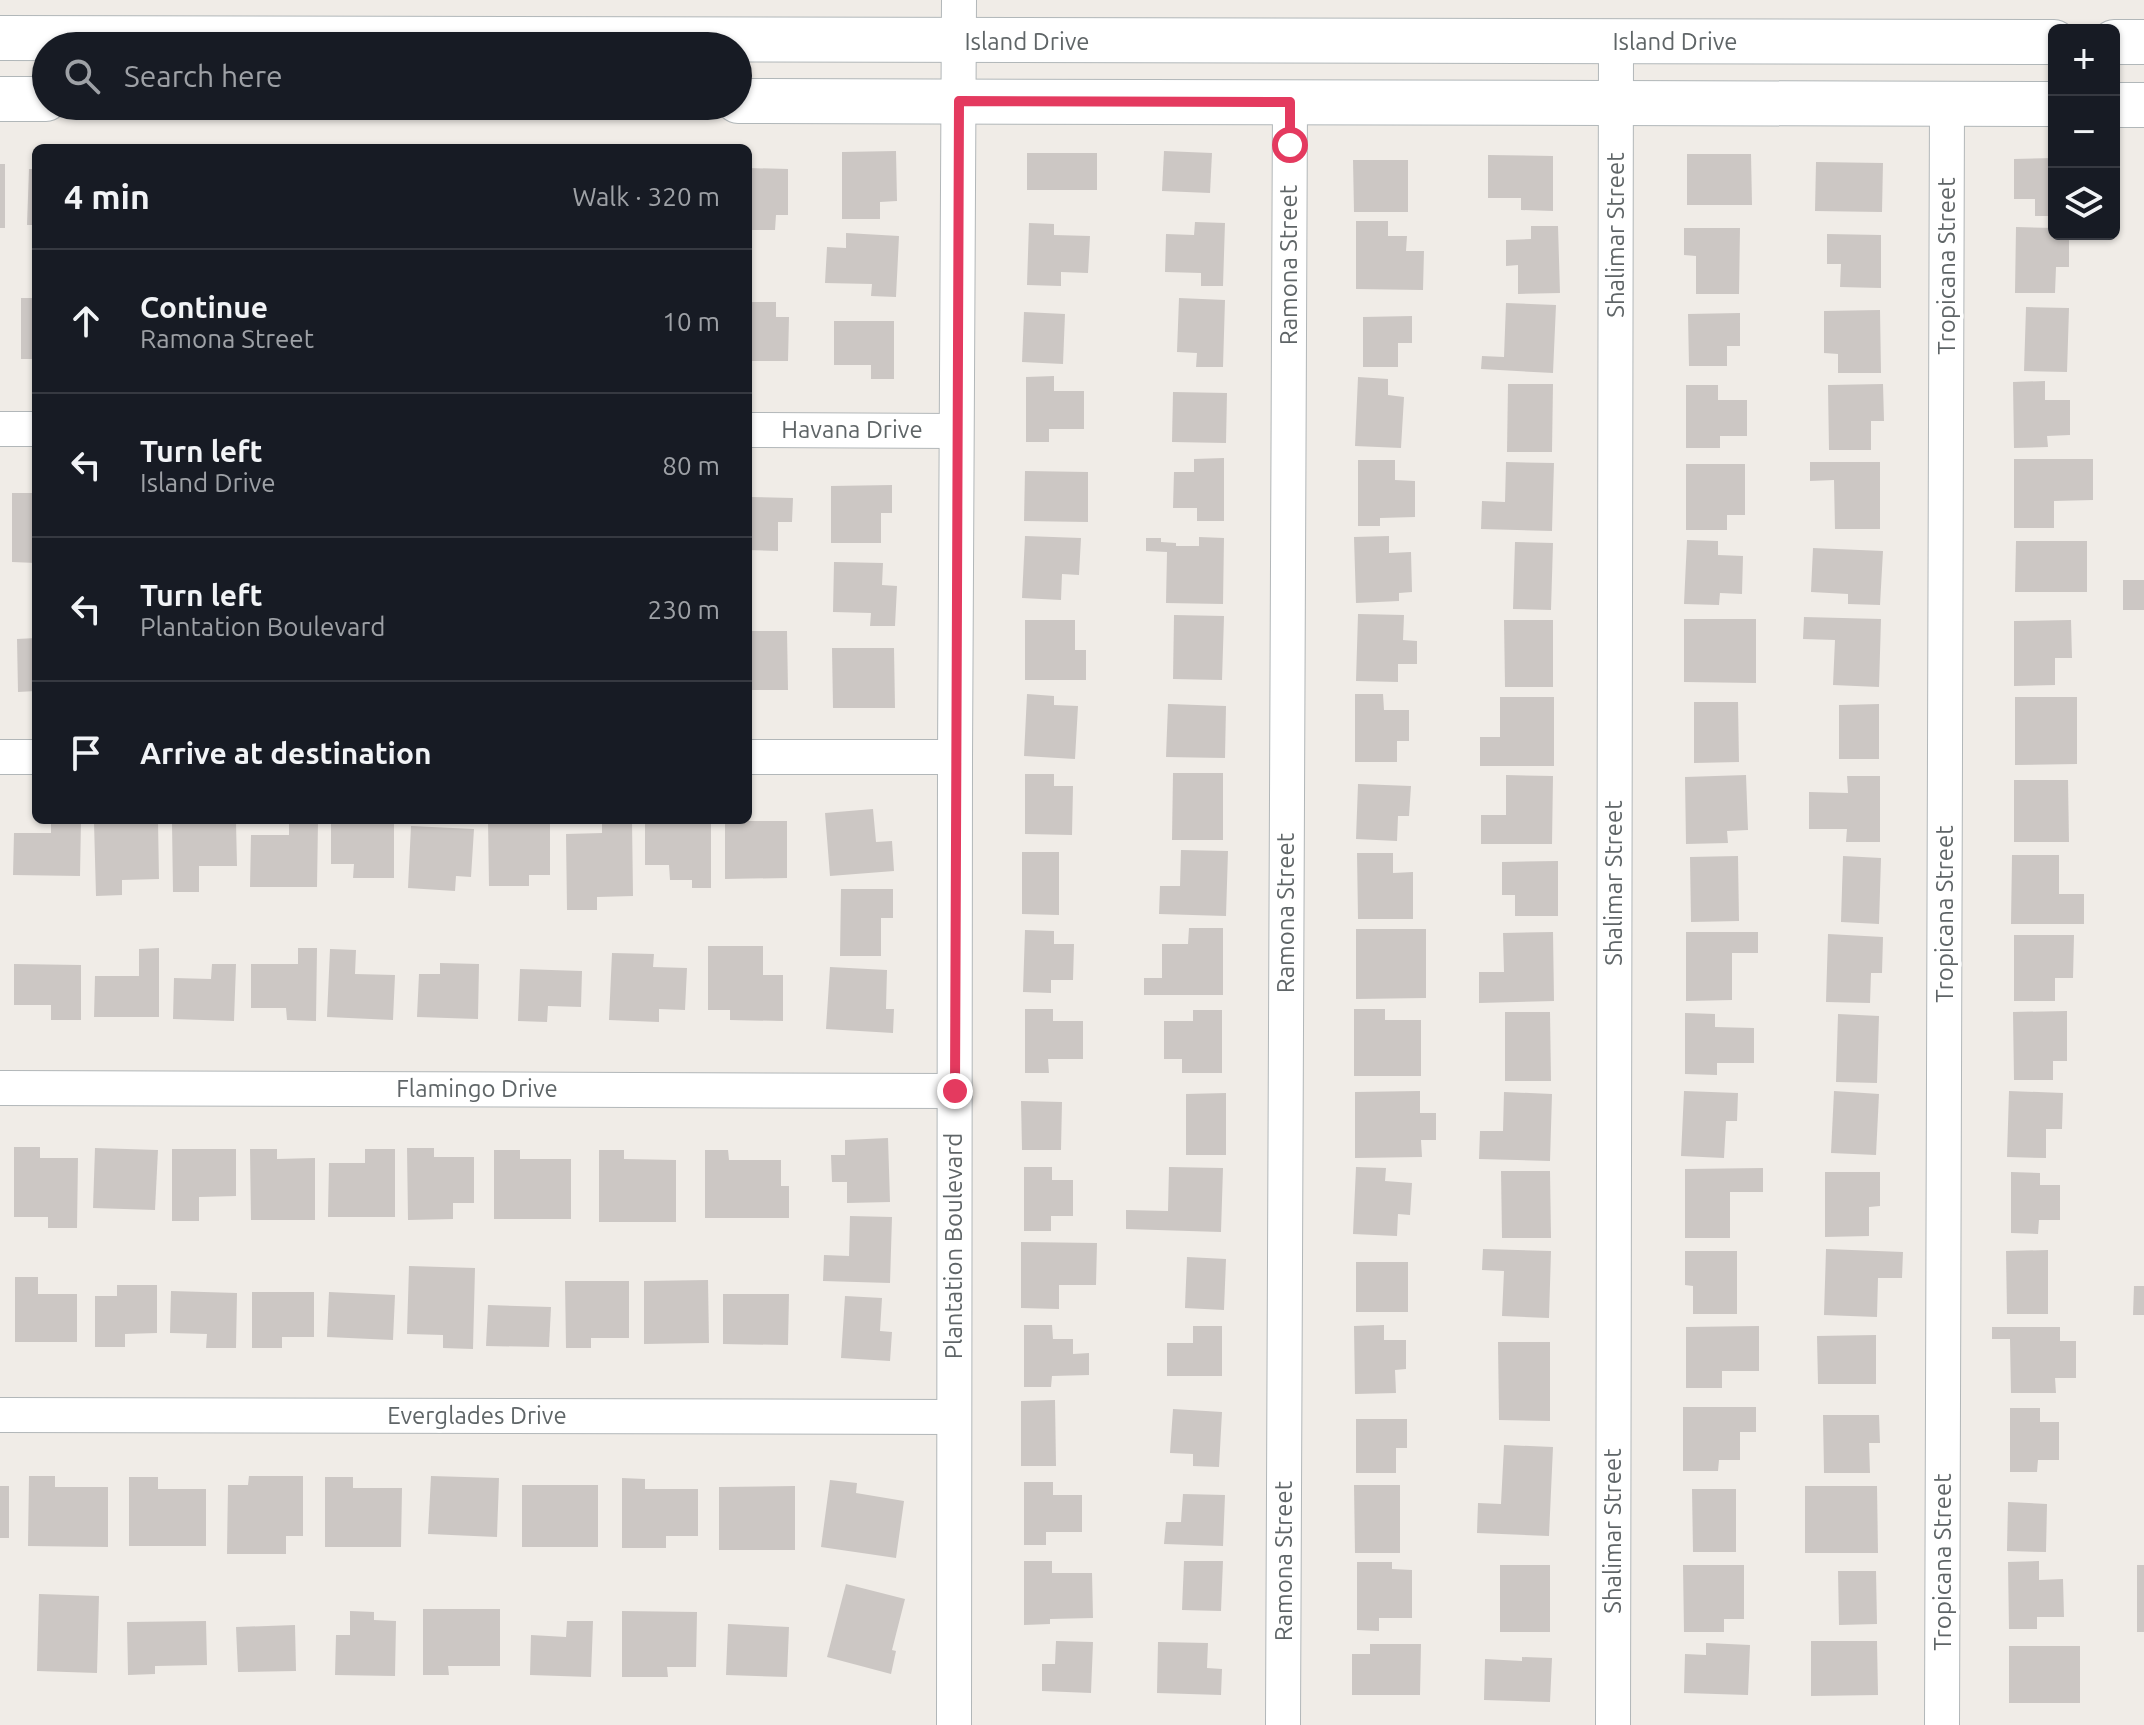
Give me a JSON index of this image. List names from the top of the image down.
{
  "streets": {
    "street": [
      "Island Drive",
      "Shalimar Street",
      "Ramona Street",
      "Tropicana Street",
      "Havana Drive",
      "Flamingo Drive",
      "Plantation Boulevard",
      "Everglades Drive"
    ]
  },
  "crossings": [
    ["Island Drive", "Shalimar Street"],
    ["Island Drive", "Plantation Boulevard"],
    ["Havana Drive", "Plantation Boulevard"],
    ["Flamingo Drive", "Plantation Boulevard"],
    ["Plantation Boulevard", "Everglades Drive"]
  ],
  "page": {
    "map_buttons": ["+", "−"],
    "search": "Search here",
    "heading": ["4 min", "Walk · 320 m"],
    "list": [
      ["Continue", "Ramona Street", "10 m"],
      ["Turn left", "Island Drive", "80 m"],
      ["Turn left", "Plantation Boulevard", "230 m"],
      "Arrive at destination"
    ]
  }
}
